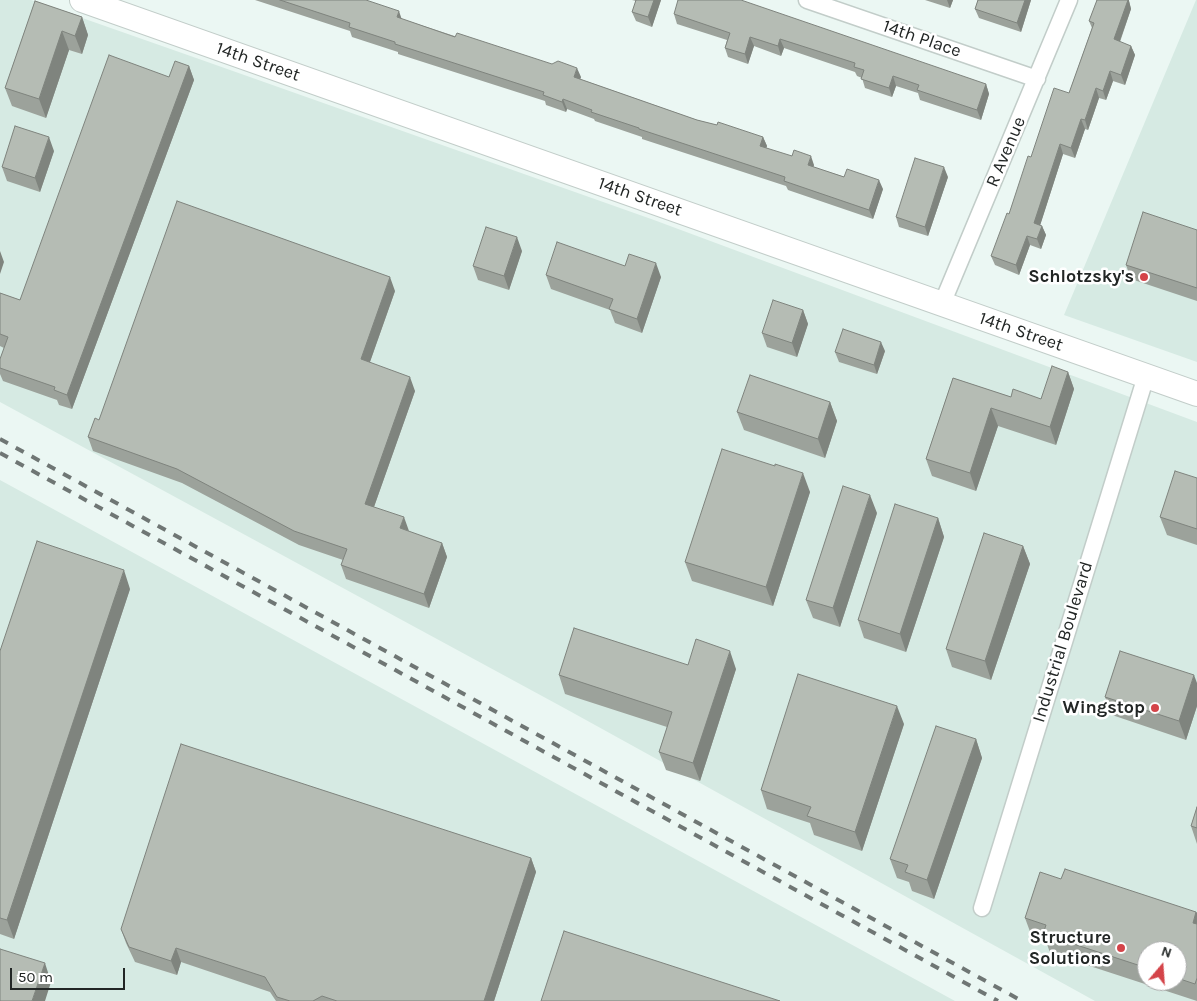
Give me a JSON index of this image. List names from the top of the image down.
{
  "streets": {
    "main road": ["14th Street"],
    "street": ["14th Place", "R Avenue", "Industrial Boulevard"]
  },
  "crossings": [
    ["14th Place", "R Avenue"],
    ["14th Street", "R Avenue"],
    ["14th Street", "Industrial Boulevard"]
  ],
  "places": ["Schlotzsky's", "Wingstop", "Structure Solutions"],
  "scale_bar": "50 m",
  "north": "top"
}
